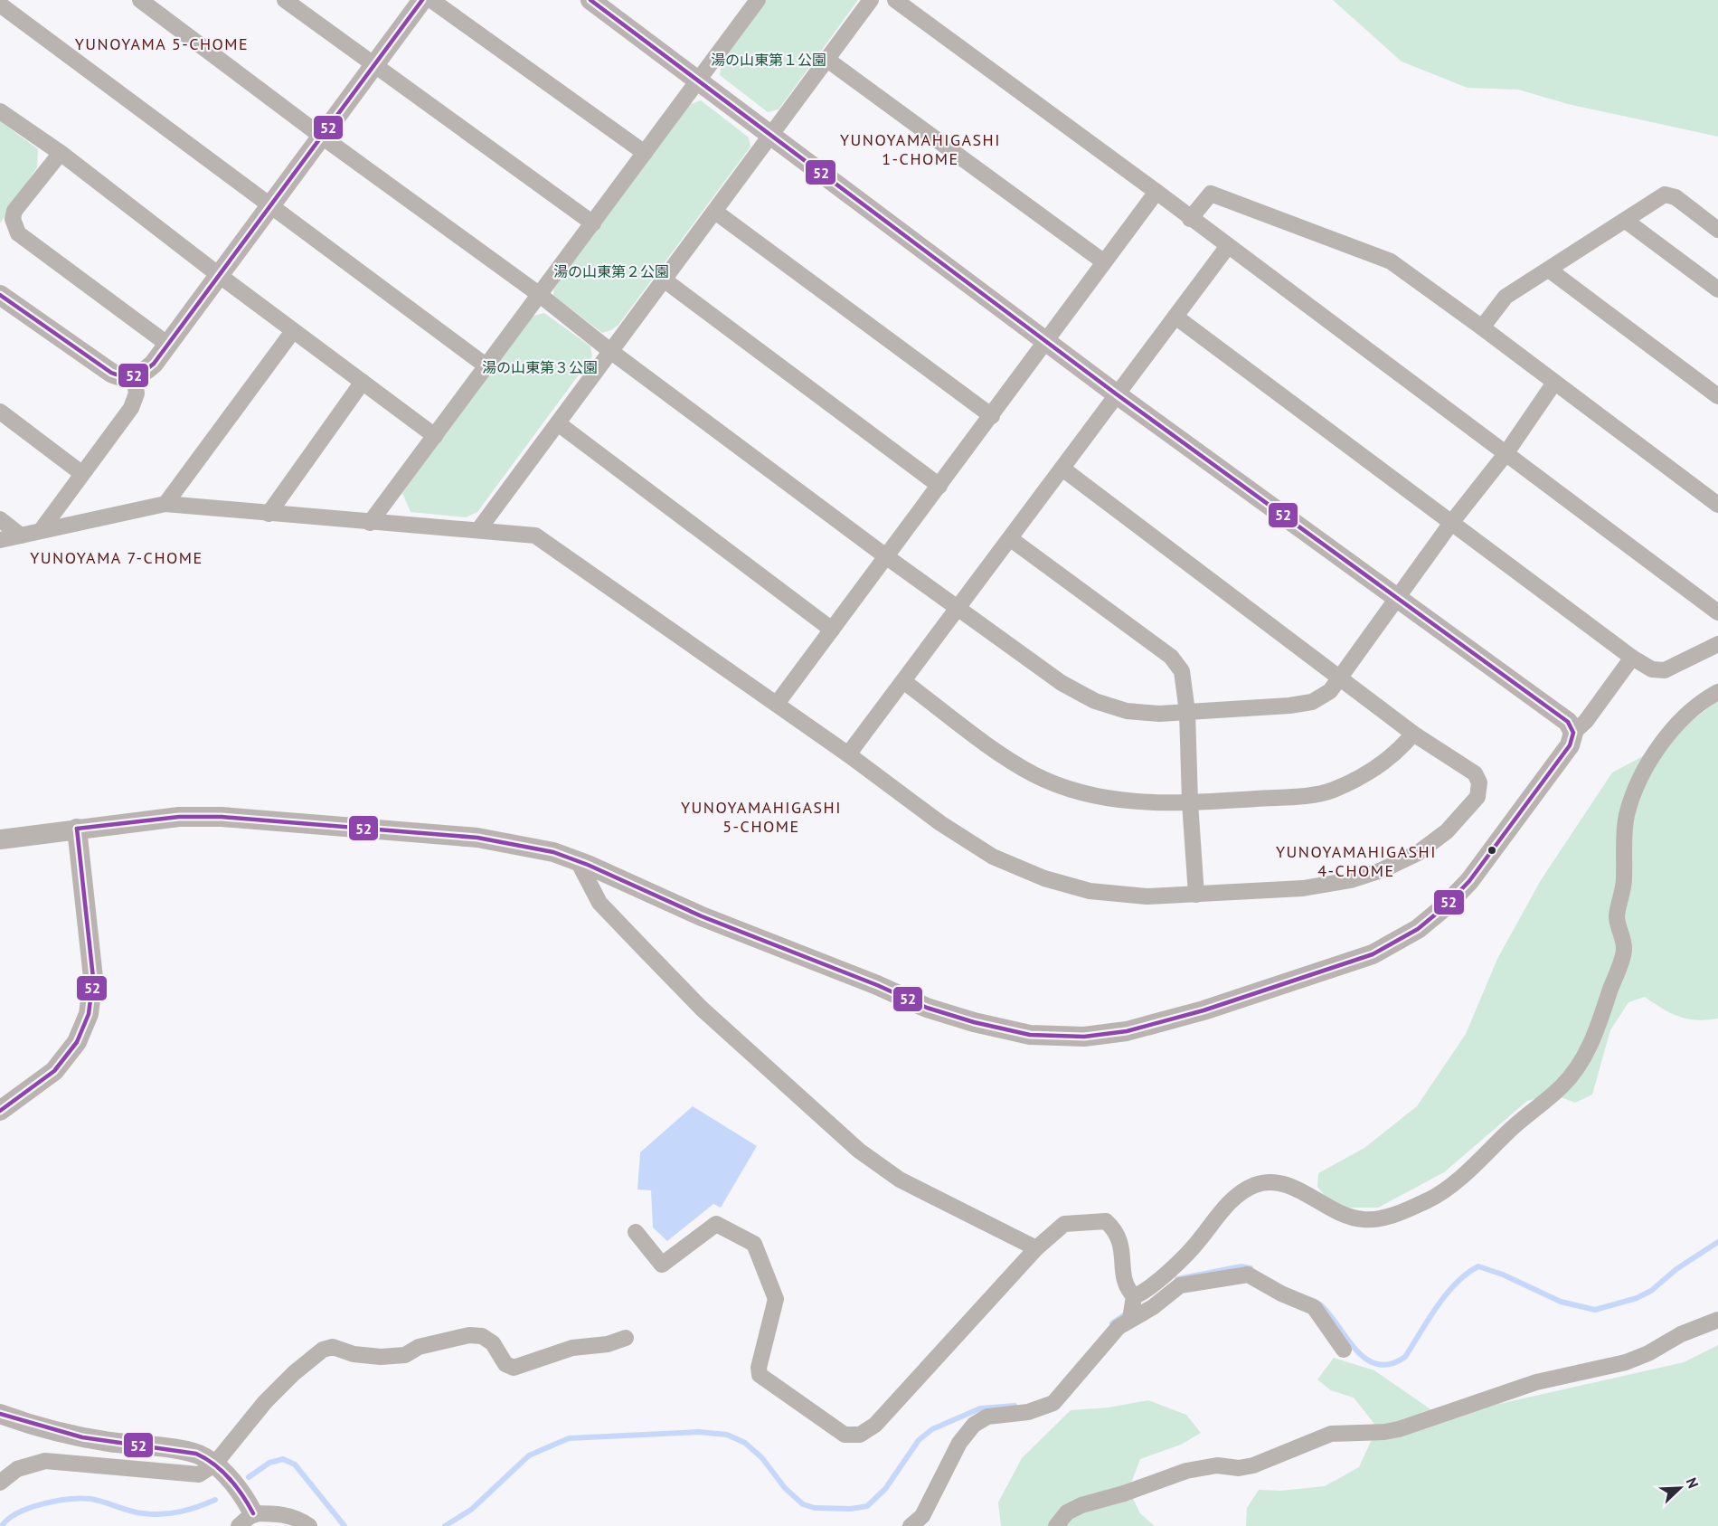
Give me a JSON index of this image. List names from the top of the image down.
{
  "districts": [
    "YUNOYAMA 5-CHOME",
    "YUNOYAMAHIGASHI 1-CHOME",
    "YUNOYAMA 7-CHOME",
    "YUNOYAMAHIGASHI 5-CHOME",
    "YUNOYAMAHIGASHI 4-CHOME"
  ],
  "parks": ["湯の山東第１公園", "湯の山東第２公園", "湯の山東第３公園"],
  "lines": ["transit line 52"],
  "north": "top right"
}
